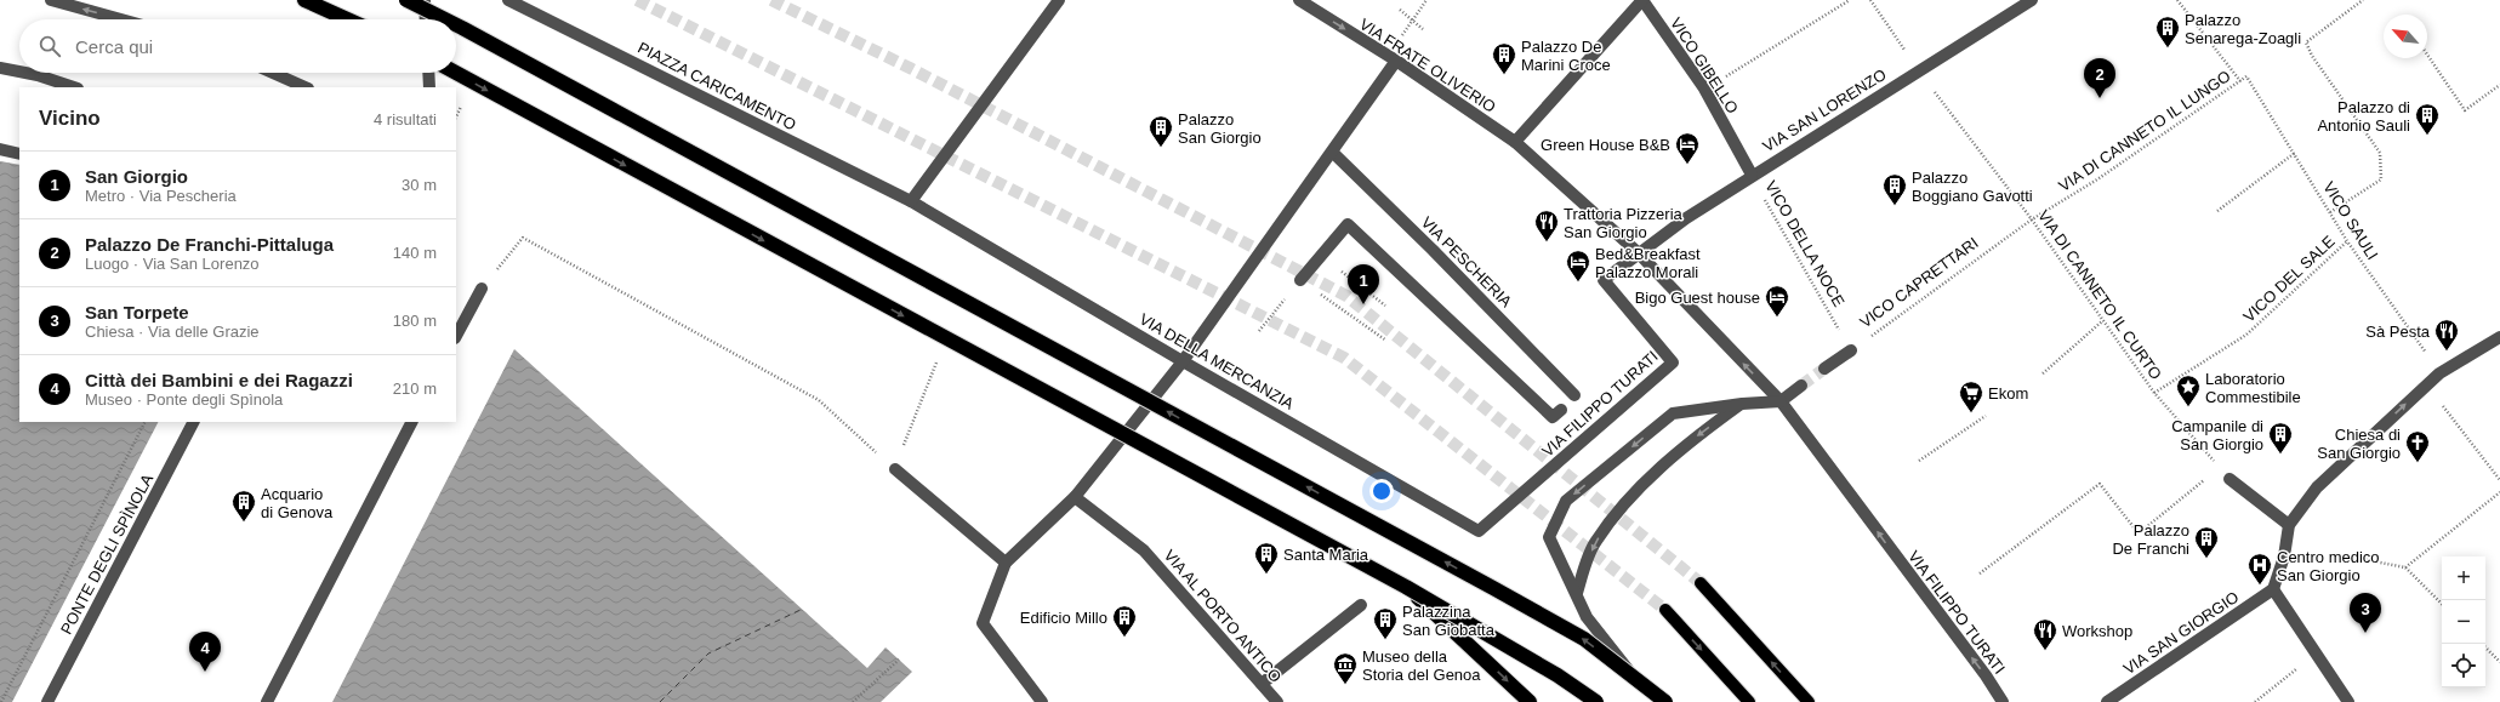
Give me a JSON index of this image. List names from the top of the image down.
{
  "streets": {
    "street": [
      "VIA FRATE OLIVERIO",
      "VICO GIBELLO",
      "PIAZZA CARICAMENTO",
      "VIA SAN LORENZO",
      "VIA PESCHERIA",
      "VIA DELLA MERCANZIA",
      "VIA FILIPPO TURATI",
      "PONTE DEGLI SPÌNOLA",
      "VIA AL PORTO ANTICO",
      "VIA SAN GIORGIO"
    ],
    "path": [
      "VIA DI CANNETO IL LUNGO",
      "VICO SAULI",
      "VICO DELLA NOCE",
      "VICO DEL SALE",
      "VICO CAPRETTARI",
      "VIA DI CANNETO IL CURTO"
    ]
  },
  "crossings": [
    ["VIA FRATE OLIVERIO", "VIA SAN LORENZO"],
    ["VIA FRATE OLIVERIO", "VIA FILIPPO TURATI"],
    ["VICO GIBELLO", "VIA SAN LORENZO"],
    ["VICO GIBELLO", "VICO DELLA NOCE"],
    ["PIAZZA CARICAMENTO", "VIA DELLA MERCANZIA"],
    ["VIA SAN LORENZO", "VICO DELLA NOCE"],
    ["VIA SAN LORENZO", "VIA DI CANNETO IL CURTO"],
    ["VIA SAN LORENZO", "VIA FILIPPO TURATI"],
    ["VIA DI CANNETO IL LUNGO", "VICO SAULI"],
    ["VIA DI CANNETO IL LUNGO", "VICO CAPRETTARI"],
    ["VIA DI CANNETO IL LUNGO", "VIA DI CANNETO IL CURTO"],
    ["VICO SAULI", "VICO DEL SALE"],
    ["VICO DELLA NOCE", "VICO CAPRETTARI"],
    ["VICO DEL SALE", "VIA DI CANNETO IL CURTO"],
    ["VICO CAPRETTARI", "VIA DI CANNETO IL CURTO"],
    ["VIA DELLA MERCANZIA", "VIA FILIPPO TURATI"]
  ],
  "one_way": ["VIA FILIPPO TURATI"],
  "places": {
    "building": [
      "Palazzo Senarega-Zoagli",
      "Palazzo De Marini Croce",
      "Palazzo di Antonio Sauli",
      "Palazzo San Giorgio",
      "Palazzo Boggiano Gavotti",
      "Campanile di San Giorgio",
      "Acquario di Genova",
      "Palazzo De Franchi",
      "Santa Maria",
      "Edificio Millo",
      "Palazzina San Giobatta"
    ],
    "hotel": ["Green House B&B", "Bed&Breakfast Palazzo Morali", "Bigo Guest house"],
    "restaurant": ["Trattoria Pizzeria San Giorgio", "Sà Pesta", "Workshop"],
    "place": ["Laboratorio Commestibile"],
    "supermarket": ["Ekom"],
    "church": ["Chiesa di San Giorgio"],
    "hospital": ["Centro medico San Giorgio"],
    "museum": ["Museo della Storia del Genoa"]
  },
  "north": "top left",
  "page": {
    "search": "Cerca qui",
    "pins": [
      "2",
      "1",
      "3",
      "4"
    ],
    "heading": ["Vicino", "4 risultati"],
    "list": [
      {
        "mark": "1",
        "name": "San Giorgio",
        "note": "Metro · Via Pescheria",
        "value": "30 m"
      },
      {
        "mark": "2",
        "name": "Palazzo De Franchi-Pittaluga",
        "note": "Luogo · Via San Lorenzo",
        "value": "140 m"
      },
      {
        "mark": "3",
        "name": "San Torpete",
        "note": "Chiesa · Via delle Grazie",
        "value": "180 m"
      },
      {
        "mark": "4",
        "name": "Città dei Bambini e dei Ragazzi",
        "note": "Museo · Ponte degli Spìnola",
        "value": "210 m"
      }
    ],
    "map_buttons": ["+", "−"]
  }
}
